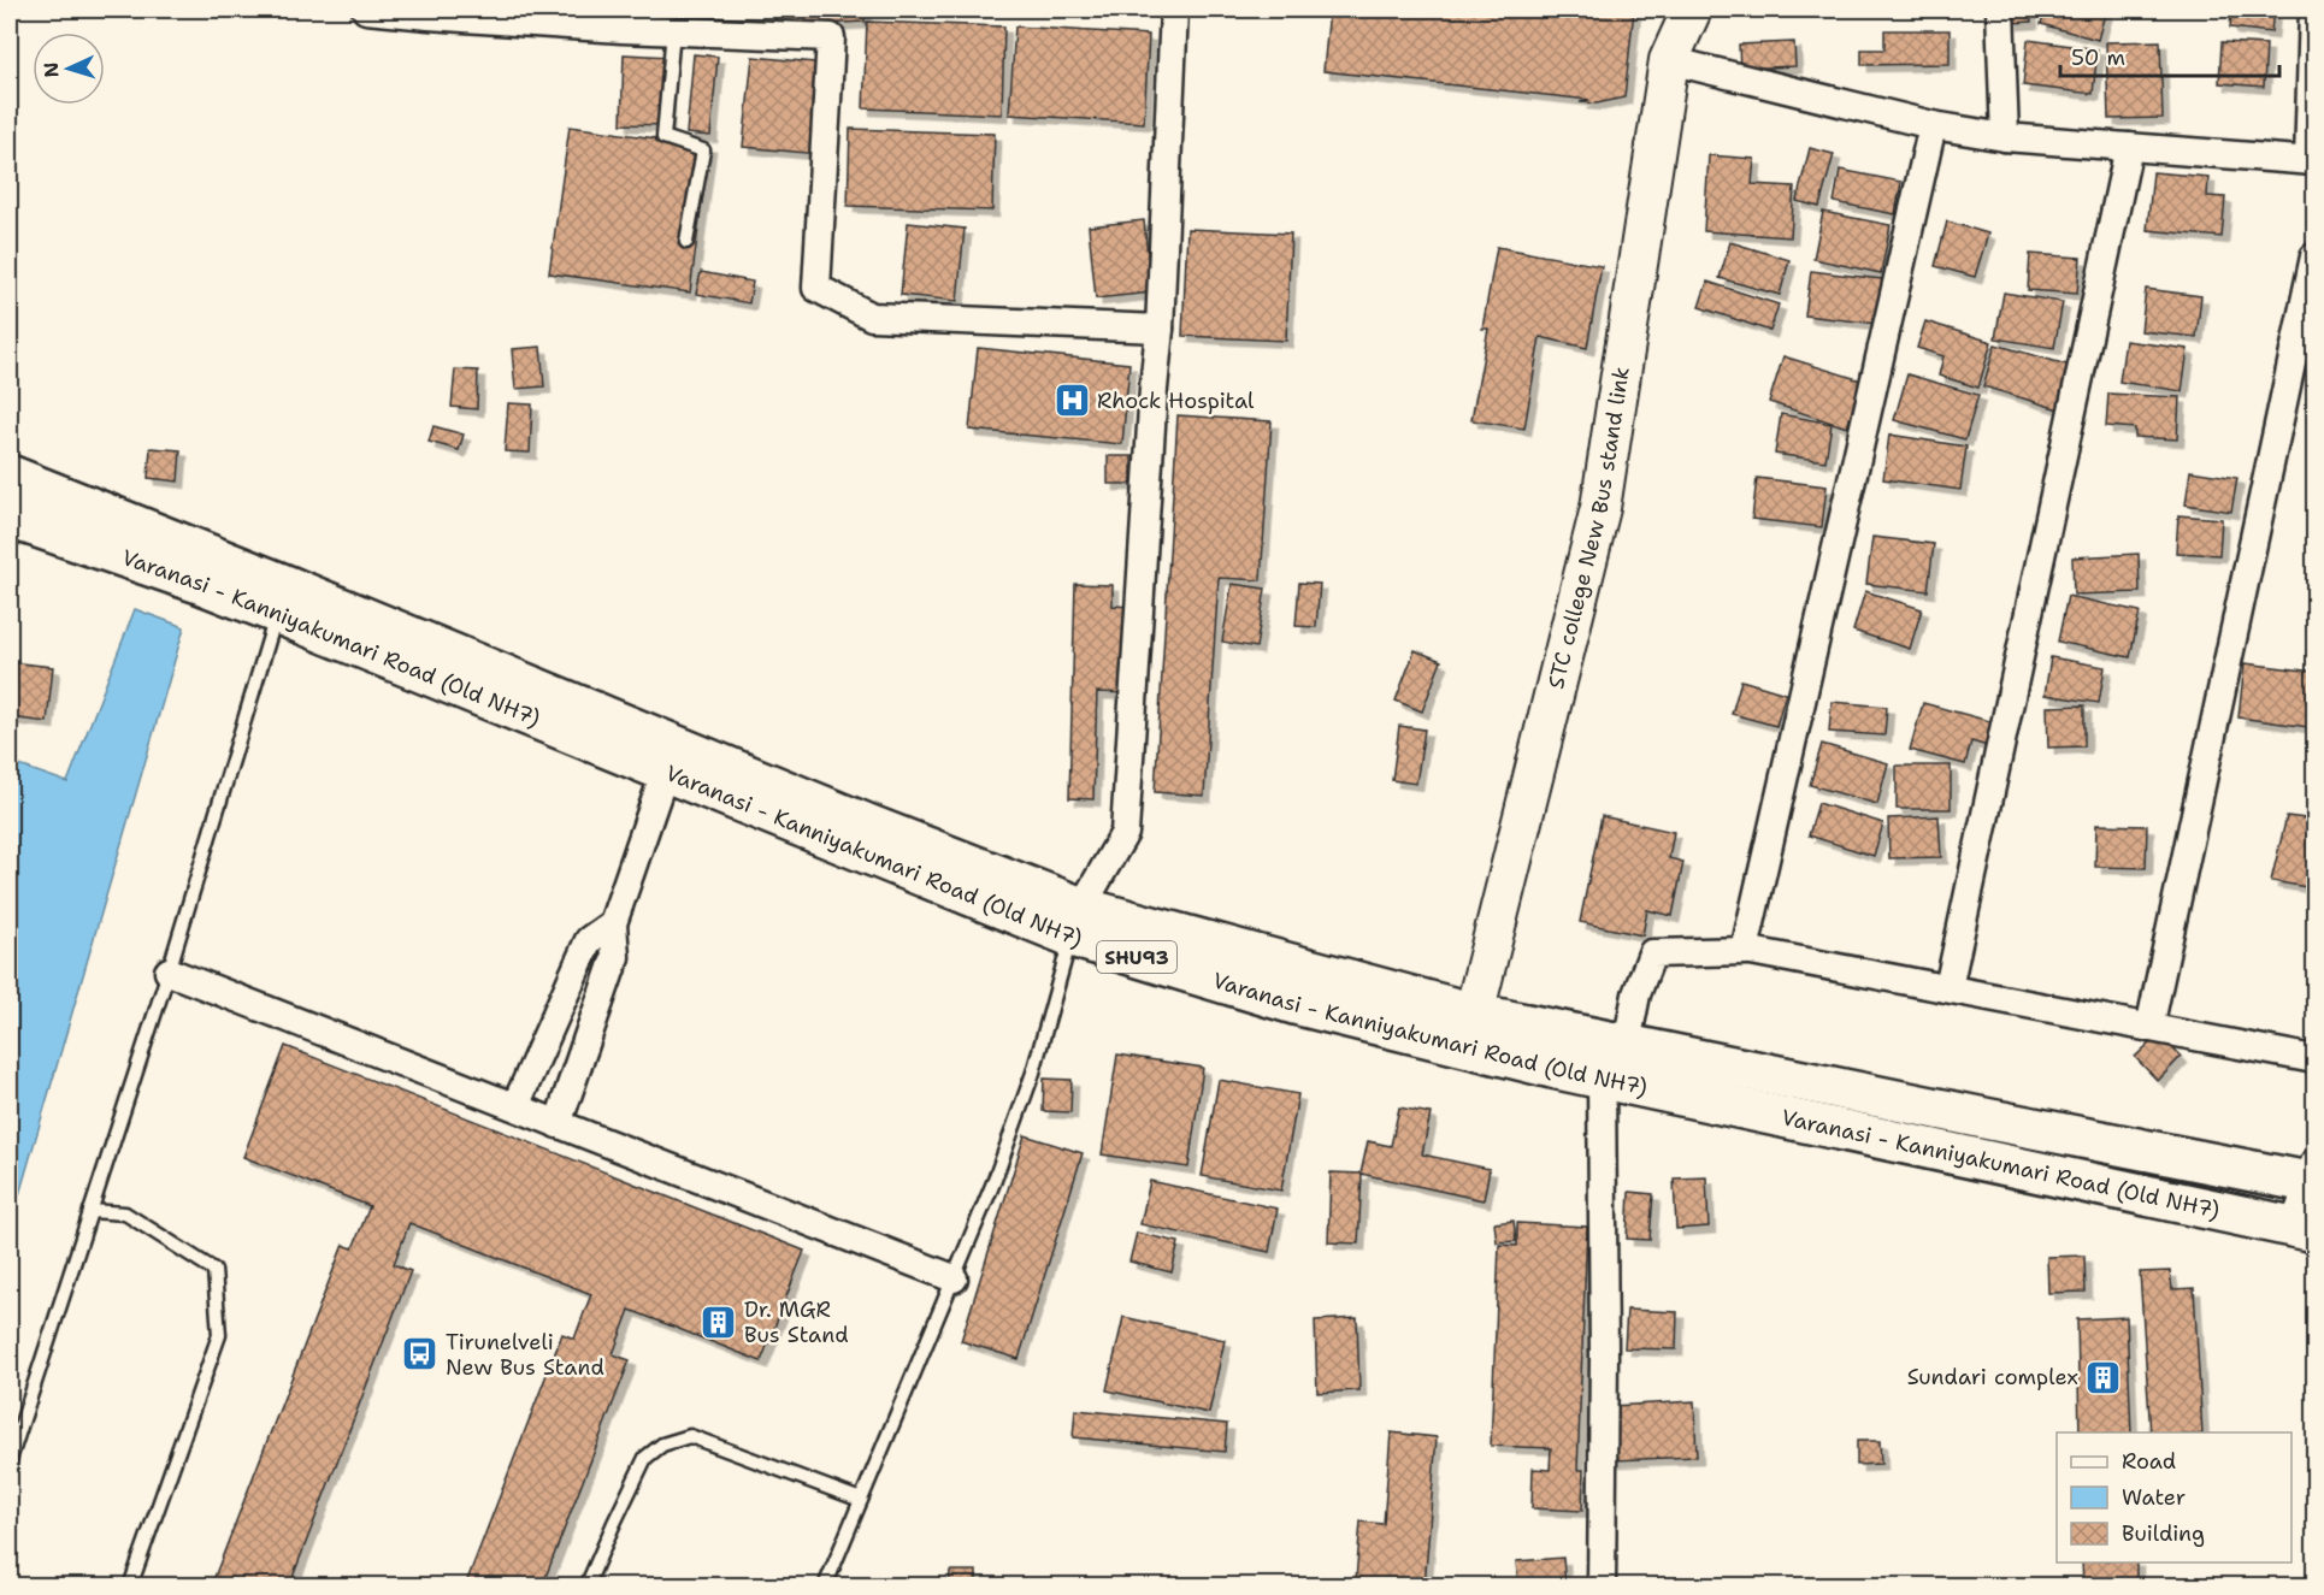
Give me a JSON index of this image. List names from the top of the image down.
{
  "streets": {
    "main road": ["Varanasi - Kanniyakumari Road (Old NH7)", "SHU93"],
    "street": ["STC college New Bus stand link"]
  },
  "crossings": [
    ["STC college New Bus stand link", "Varanasi - Kanniyakumari Road (Old NH7)"]
  ],
  "places": {
    "hospital": ["Rhock Hospital"],
    "building": ["Dr. MGR Bus Stand", "Sundari complex"],
    "bus stop": ["Tirunelveli New Bus Stand"]
  },
  "legend": ["Road", "Water", "Building"],
  "scale_bar": "50 m",
  "north": "left"
}
